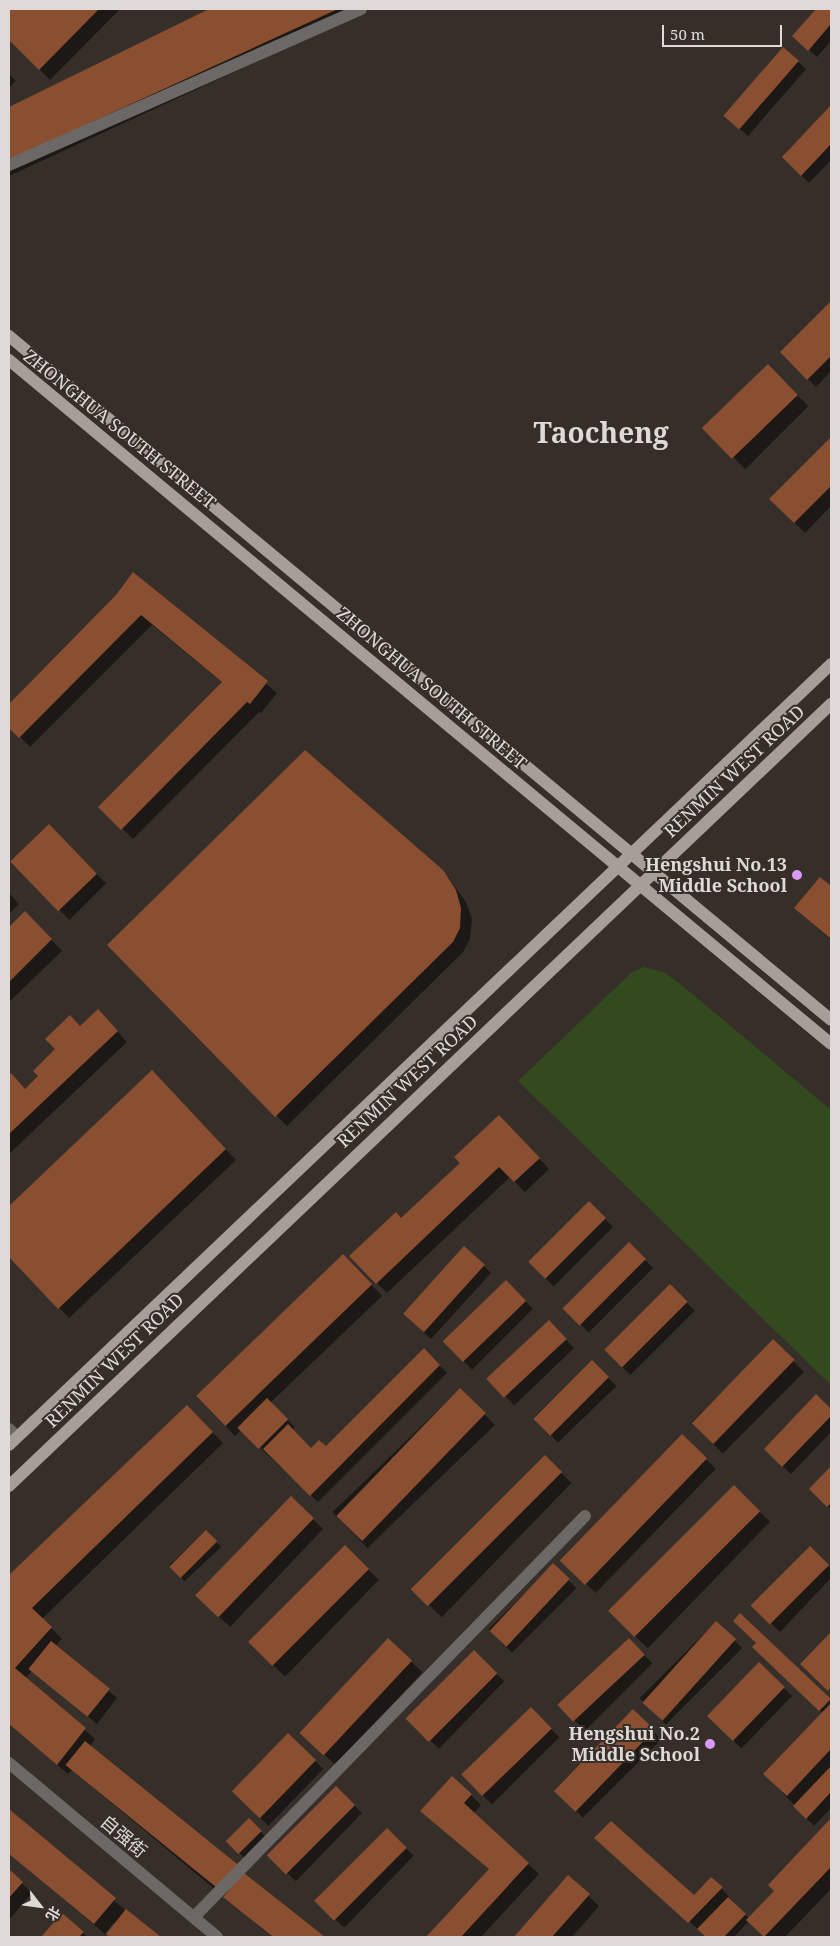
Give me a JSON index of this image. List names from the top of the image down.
{
  "streets": {
    "main road": ["ZHONGHUA SOUTH STREET", "RENMIN WEST ROAD"],
    "street": ["自强街"]
  },
  "crossings": [
    ["ZHONGHUA SOUTH STREET", "RENMIN WEST ROAD"]
  ],
  "districts": ["Taocheng"],
  "places": ["Hengshui No.13 Middle School", "Hengshui No.2 Middle School"],
  "scale_bar": "50 m",
  "north": "bottom right"
}
